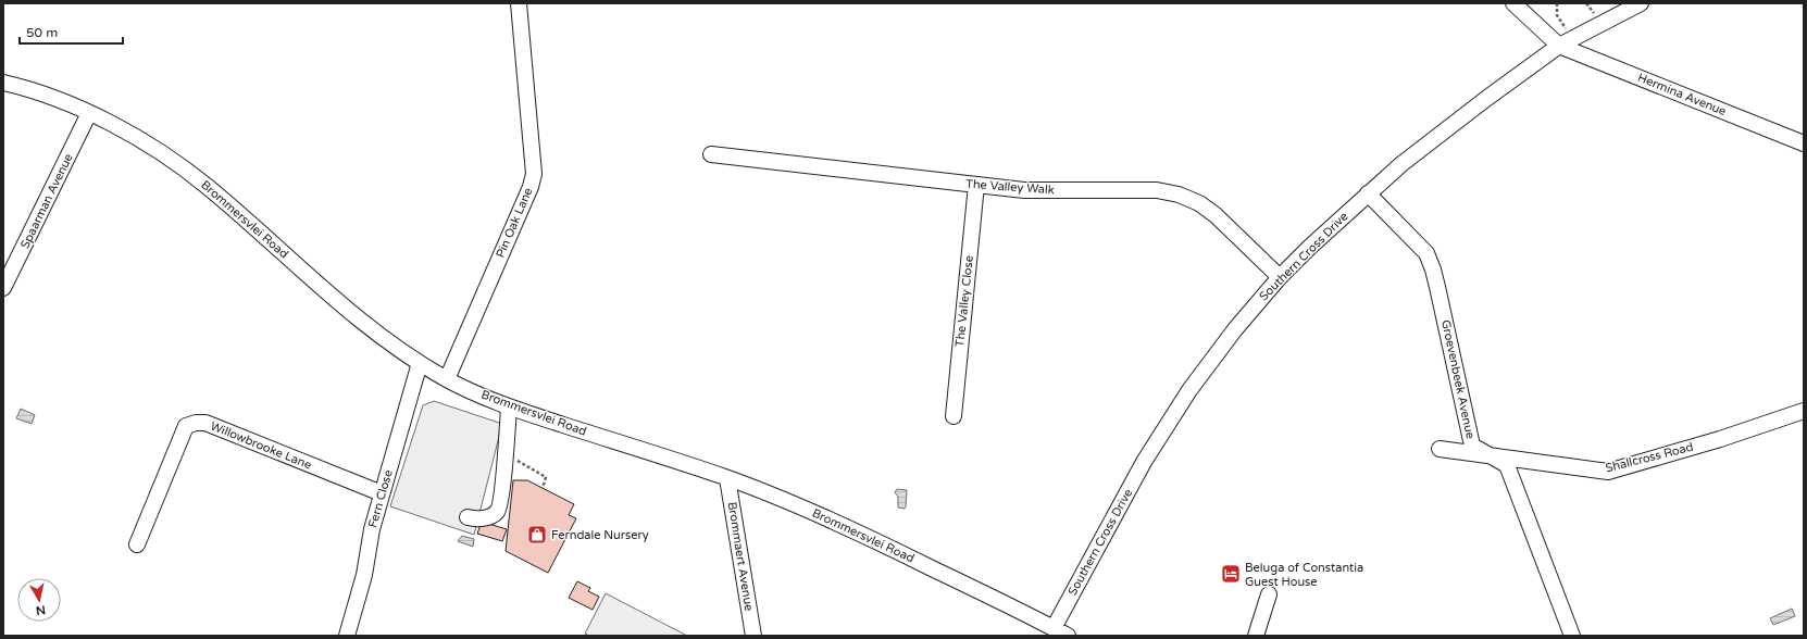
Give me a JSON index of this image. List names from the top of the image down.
{
  "streets": {
    "street": [
      "Hermina Avenue",
      "The Valley Walk",
      "Spaarman Avenue",
      "Brommersvlei Road",
      "Pin Oak Lane",
      "Southern Cross Drive",
      "The Valley Close",
      "Groevenbeek Avenue",
      "Willowbrooke Lane",
      "Shallcross Road",
      "Fern Close",
      "Brommaert Avenue"
    ]
  },
  "crossings": [
    ["Hermina Avenue", "Southern Cross Drive"],
    ["The Valley Walk", "Southern Cross Drive"],
    ["The Valley Walk", "The Valley Close"],
    ["Spaarman Avenue", "Brommersvlei Road"],
    ["Brommersvlei Road", "Pin Oak Lane"],
    ["Brommersvlei Road", "Southern Cross Drive"],
    ["Brommersvlei Road", "Fern Close"],
    ["Brommersvlei Road", "Brommaert Avenue"],
    ["Southern Cross Drive", "Groevenbeek Avenue"],
    ["Groevenbeek Avenue", "Shallcross Road"],
    ["Willowbrooke Lane", "Fern Close"]
  ],
  "places": {
    "shop": ["Ferndale Nursery"],
    "hotel": ["Beluga of Constantia Guest House"]
  },
  "scale_bar": "50 m",
  "north": "bottom"
}
